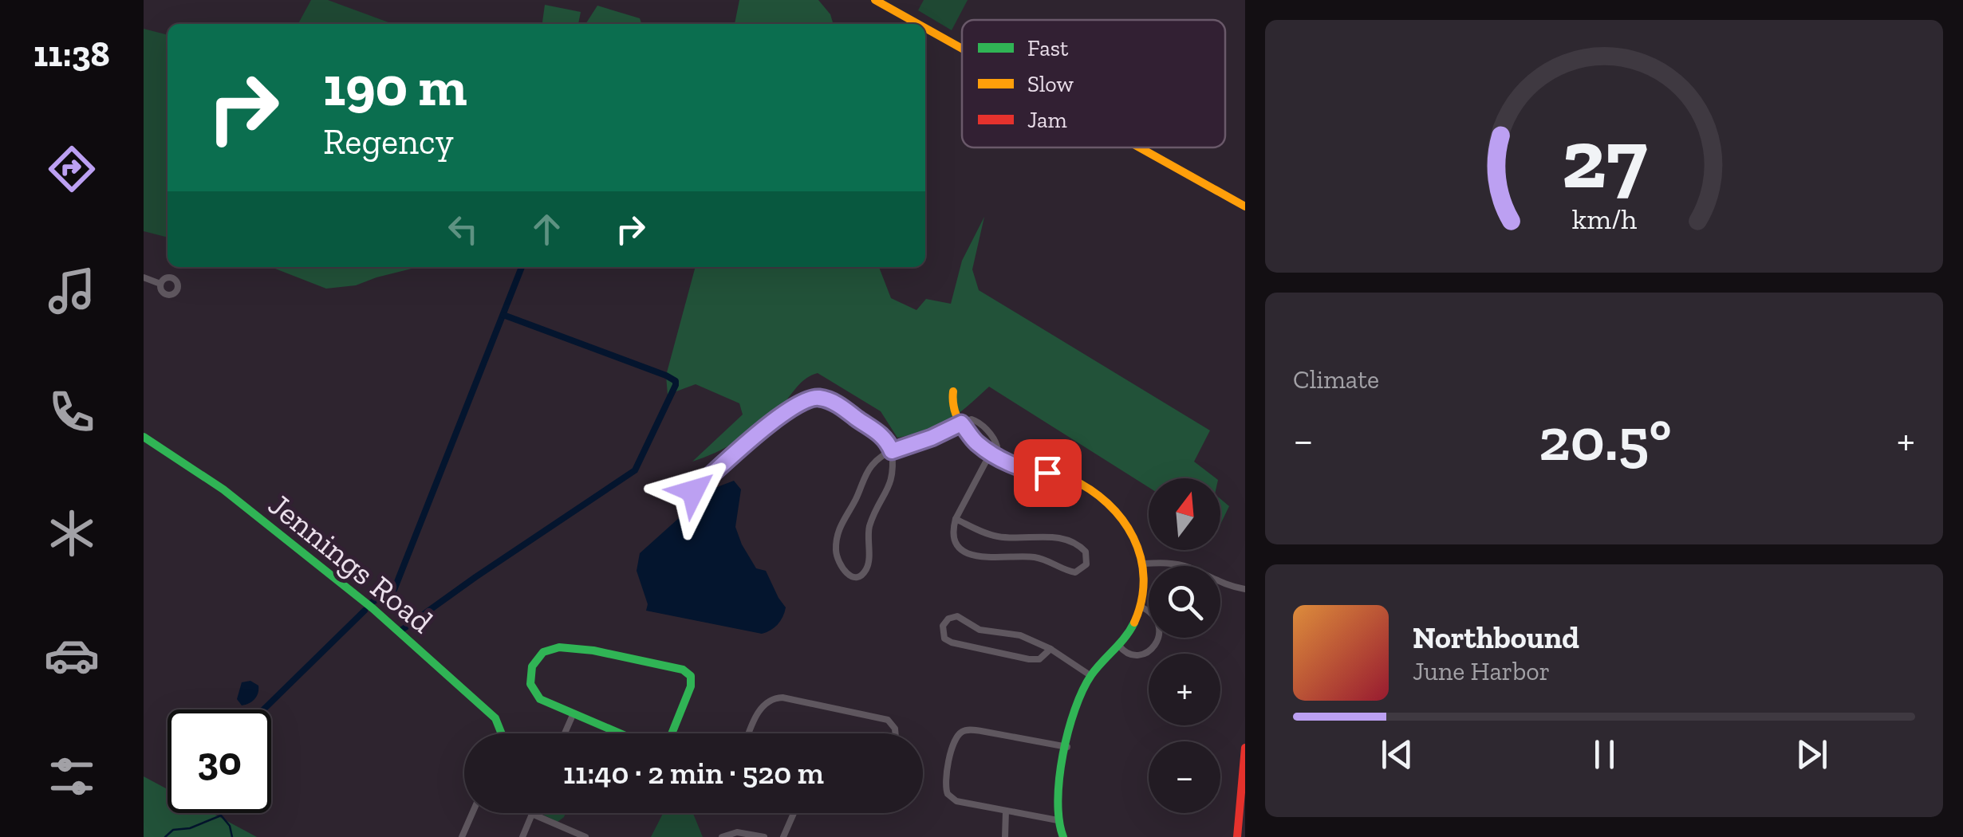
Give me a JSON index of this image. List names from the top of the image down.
{
  "streets": {
    "street": ["Jennings Road"]
  },
  "legend": ["Fast", "Slow", "Jam"],
  "north": "top",
  "page": {
    "tabs": "11:38",
    "turn": ["190 m", "Regency"],
    "tile": "Climate",
    "heat": ["−", "20.5°", "+"],
    "map_buttons": ["+", "−"],
    "song": ["Northbound", "June Harbor"],
    "limit": "30",
    "trip": "11:40 · 2 min · 520 m",
    "gauge": ["27", "km/h"]
  }
}
